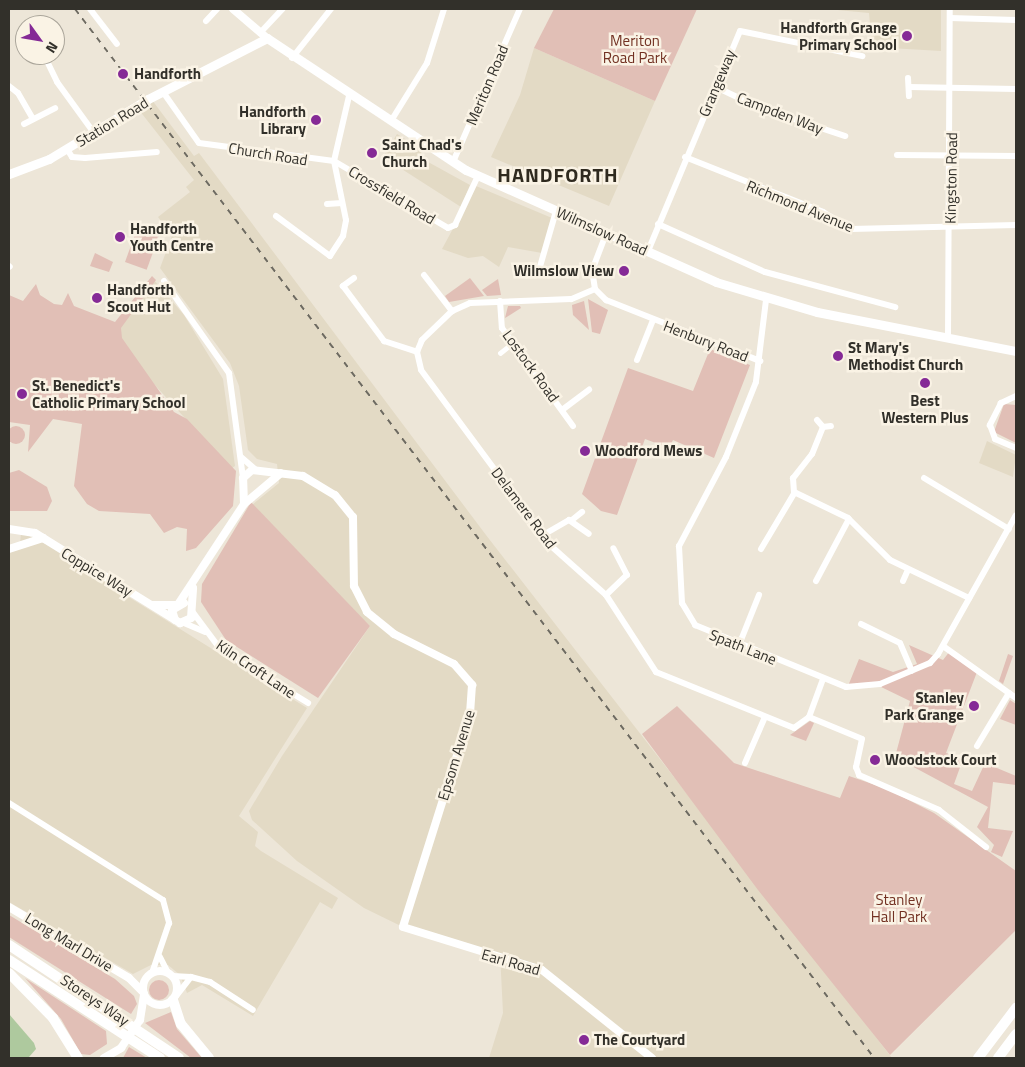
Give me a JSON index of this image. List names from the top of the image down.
{
  "streets": {
    "highway": ["Storeys Way"],
    "main road": ["Station Road", "Wilmslow Road"],
    "street": [
      "Grangeway",
      "Meriton Road",
      "Campden Way",
      "Church Road",
      "Kingston Road",
      "Crossfield Road",
      "Richmond Avenue",
      "Henbury Road",
      "Lostock Road",
      "Delamere Road",
      "Coppice Way",
      "Spath Lane",
      "Kiln Croft Lane",
      "Epsom Avenue",
      "Long Marl Drive",
      "Earl Road"
    ]
  },
  "crossings": [
    ["Grangeway", "Campden Way"],
    ["Grangeway", "Richmond Avenue"],
    ["Grangeway", "Wilmslow Road"],
    ["Meriton Road", "Wilmslow Road"],
    ["Station Road", "Church Road"],
    ["Station Road", "Wilmslow Road"],
    ["Church Road", "Crossfield Road"],
    ["Kingston Road", "Richmond Avenue"],
    ["Kingston Road", "Wilmslow Road"],
    ["Crossfield Road", "Wilmslow Road"],
    ["Wilmslow Road", "Spath Lane"],
    ["Henbury Road", "Spath Lane"],
    ["Coppice Way", "Kiln Croft Lane"],
    ["Epsom Avenue", "Earl Road"]
  ],
  "districts": ["HANDFORTH"],
  "parks": ["Meriton Road Park", "Stanley Hall Park"],
  "places": [
    "Handforth Grange Primary School",
    "Handforth",
    "Handforth Library",
    "Saint Chad's Church",
    "Handforth Youth Centre",
    "Wilmslow View",
    "Handforth Scout Hut",
    "St Mary's Methodist Church",
    "Best Western Plus",
    "St. Benedict's Catholic Primary School",
    "Woodford Mews",
    "Stanley Park Grange",
    "Woodstock Court",
    "The Courtyard"
  ],
  "north": "bottom right"
}
